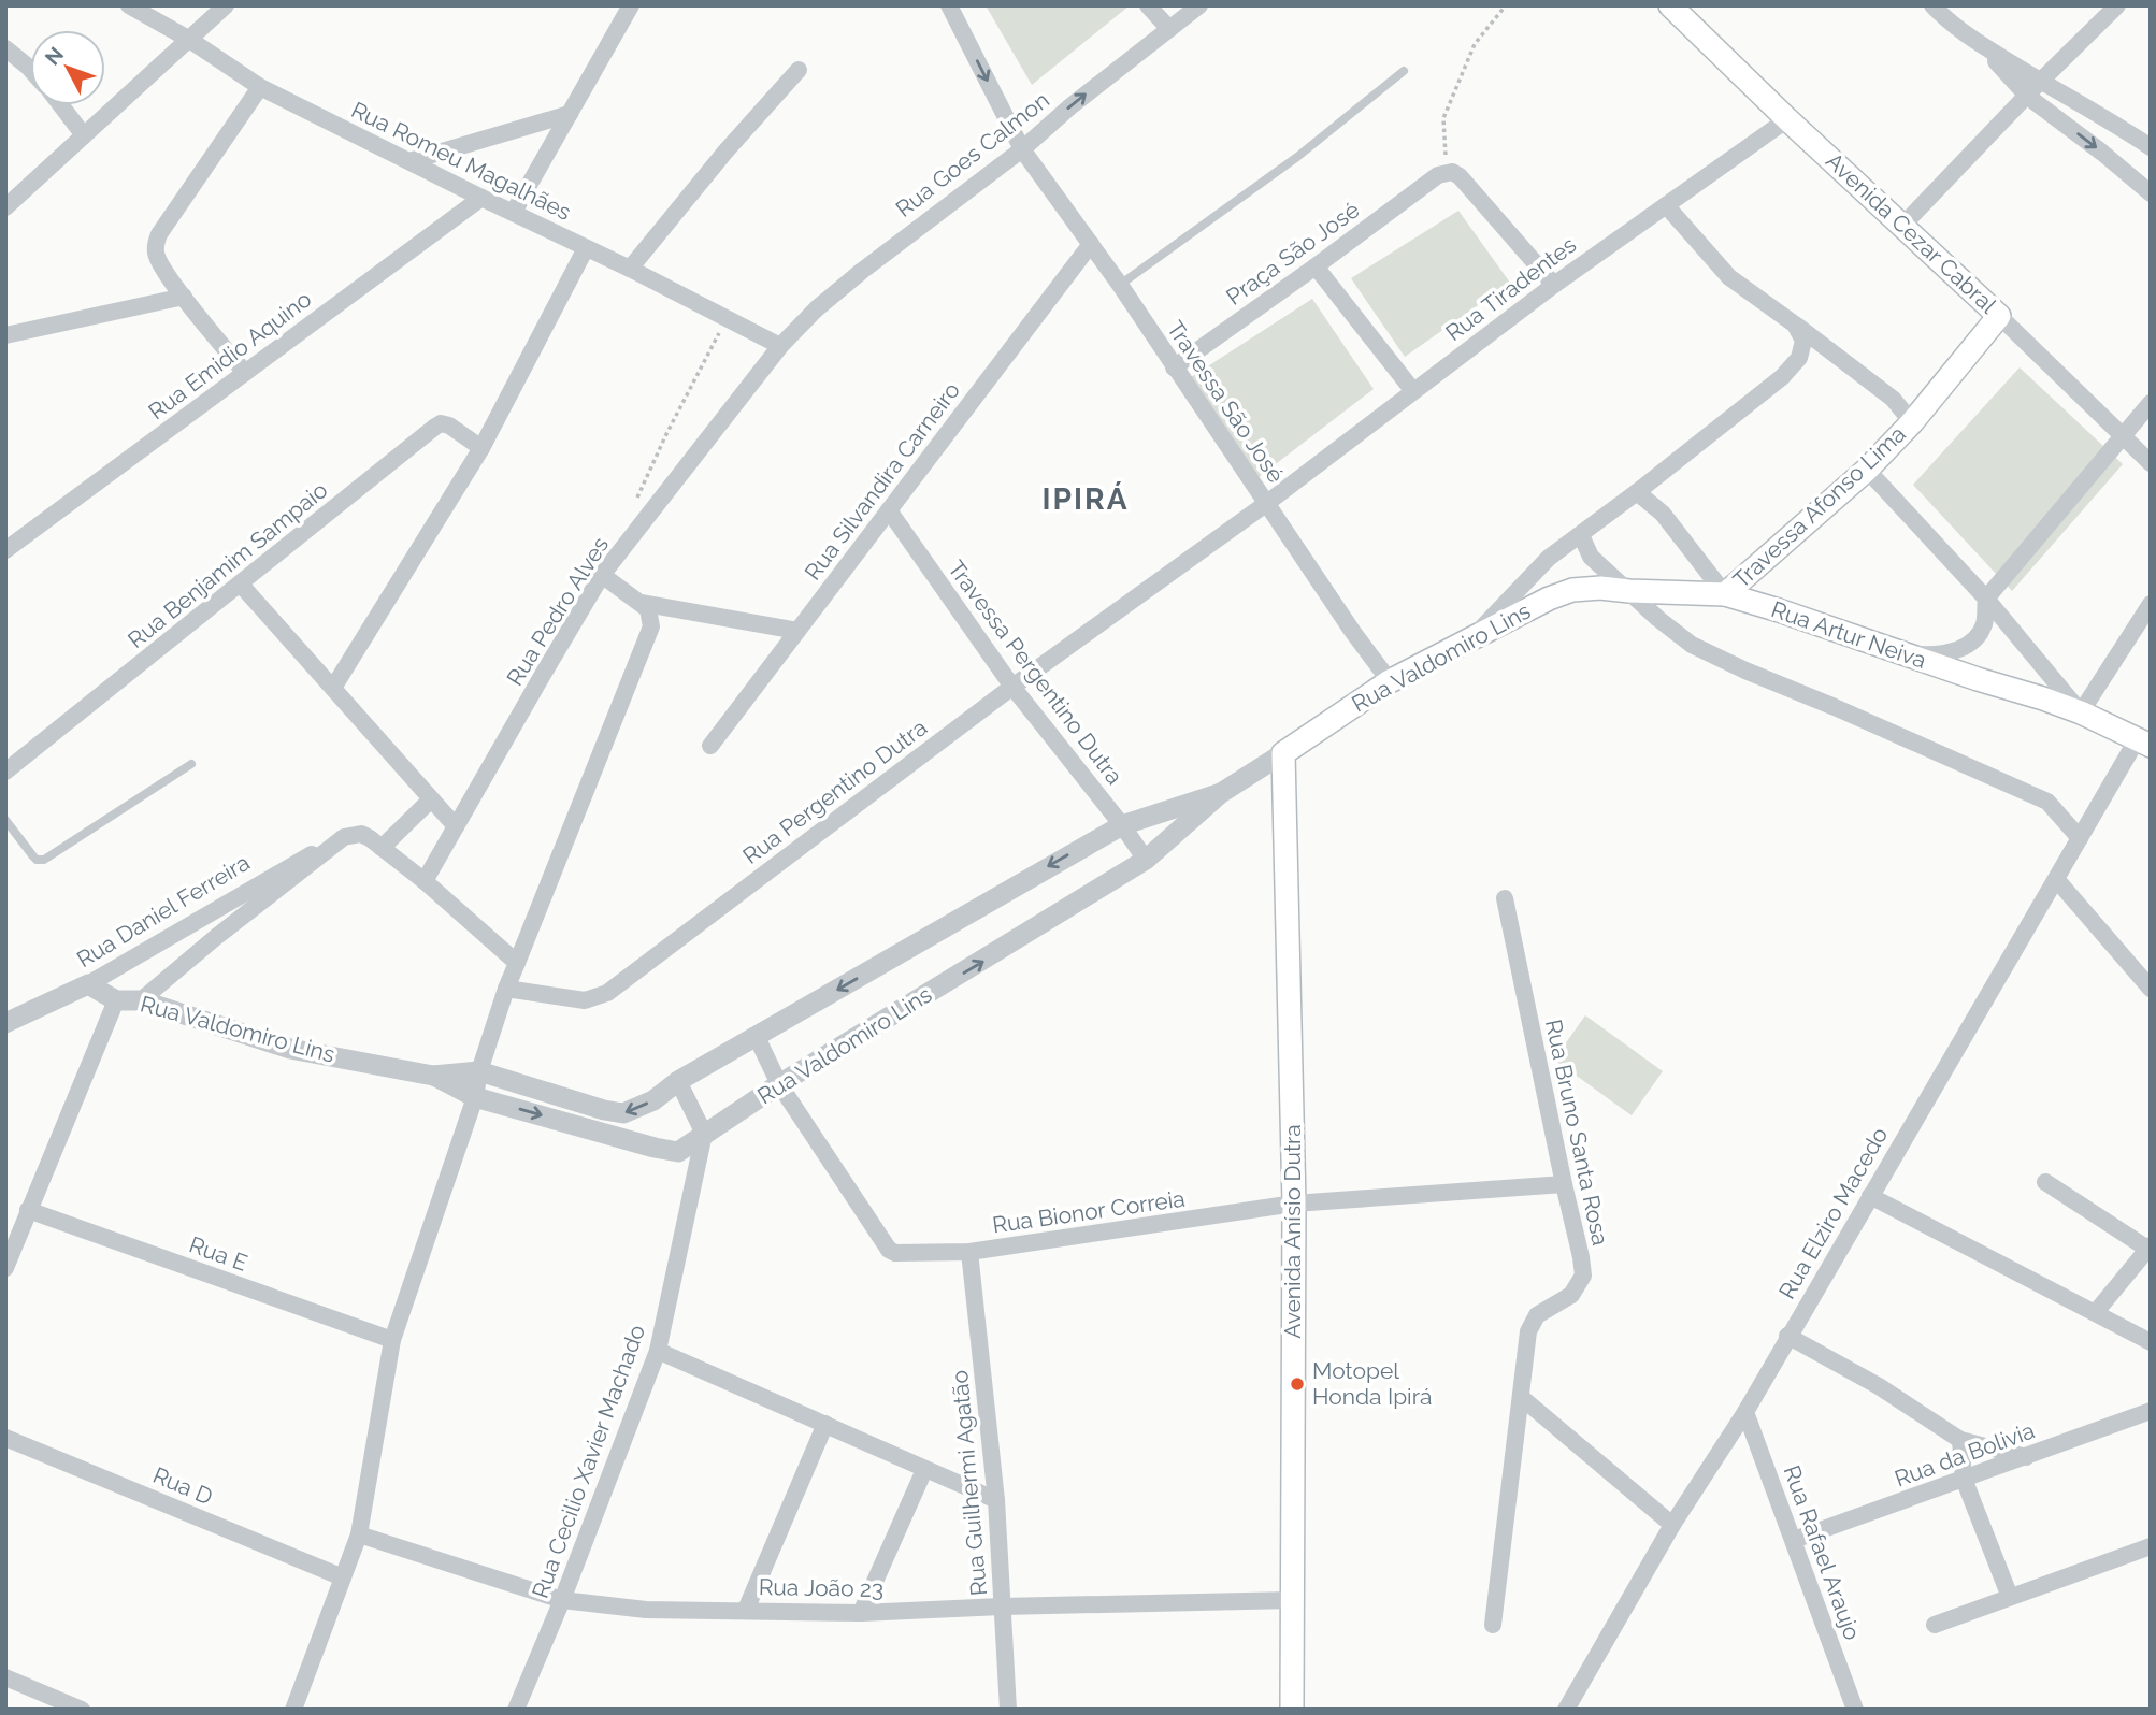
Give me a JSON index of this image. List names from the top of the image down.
{
  "streets": {
    "main road": [
      "Avenida Cezar Cabral",
      "Travessa Afonso Lima",
      "Rua Artur Neiva",
      "Rua Valdomiro Lins",
      "Avenida Anísio Dutra"
    ],
    "street": [
      "Rua Goes Calmon",
      "Rua Romeu Magalhães",
      "Praça São José",
      "Rua Tiradentes",
      "Rua Emidio Aquino",
      "Travessa São José",
      "Rua Silvandira Carneiro",
      "Rua Benjamim Sampaio",
      "Rua Pedro Alves",
      "Travessa Pergentino Dutra",
      "Rua Pergentino Dutra",
      "Rua Daniel Ferreira",
      "Rua Bruno Santa Rosa",
      "Rua Bionor Correia",
      "Rua Elziro Macedo",
      "Rua E",
      "Rua da Bolivia",
      "Rua Cecilio Xavier Machado",
      "Rua Guilhermi Agatão",
      "Rua D",
      "Rua Rafael Araujo",
      "Rua João 23"
    ]
  },
  "crossings": [
    ["Rua Goes Calmon", "Rua Romeu Magalhães"],
    ["Rua Goes Calmon", "Travessa São José"],
    ["Rua Goes Calmon", "Rua Pedro Alves"],
    ["Rua Romeu Magalhães", "Rua Emidio Aquino"],
    ["Rua Romeu Magalhães", "Rua Pedro Alves"],
    ["Avenida Cezar Cabral", "Rua Tiradentes"],
    ["Avenida Cezar Cabral", "Travessa Afonso Lima"],
    ["Praça São José", "Travessa São José"],
    ["Rua Tiradentes", "Travessa São José"],
    ["Rua Tiradentes", "Rua Pergentino Dutra"],
    ["Travessa São José", "Rua Silvandira Carneiro"],
    ["Travessa São José", "Rua Valdomiro Lins"],
    ["Travessa São José", "Rua Pergentino Dutra"],
    ["Rua Silvandira Carneiro", "Travessa Pergentino Dutra"],
    ["Travessa Afonso Lima", "Rua Artur Neiva"],
    ["Rua Artur Neiva", "Rua Valdomiro Lins"],
    ["Rua Artur Neiva", "Rua Elziro Macedo"],
    ["Rua Valdomiro Lins", "Travessa Pergentino Dutra"],
    ["Rua Valdomiro Lins", "Rua Daniel Ferreira"],
    ["Rua Valdomiro Lins", "Rua Bionor Correia"],
    ["Rua Valdomiro Lins", "Avenida Anísio Dutra"],
    ["Rua Valdomiro Lins", "Rua Cecilio Xavier Machado"],
    ["Travessa Pergentino Dutra", "Rua Pergentino Dutra"],
    ["Rua Bruno Santa Rosa", "Rua Bionor Correia"],
    ["Rua Bionor Correia", "Avenida Anísio Dutra"],
    ["Rua Bionor Correia", "Rua Guilhermi Agatão"],
    ["Rua Elziro Macedo", "Rua Rafael Araujo"],
    ["Avenida Anísio Dutra", "Rua João 23"],
    ["Rua da Bolivia", "Rua Rafael Araujo"],
    ["Rua Cecilio Xavier Machado", "Rua João 23"],
    ["Rua Guilhermi Agatão", "Rua João 23"]
  ],
  "one_way": ["Rua Goes Calmon"],
  "districts": ["IPIRÁ"],
  "places": ["Motopel Honda Ipirá"],
  "north": "top left"
}
